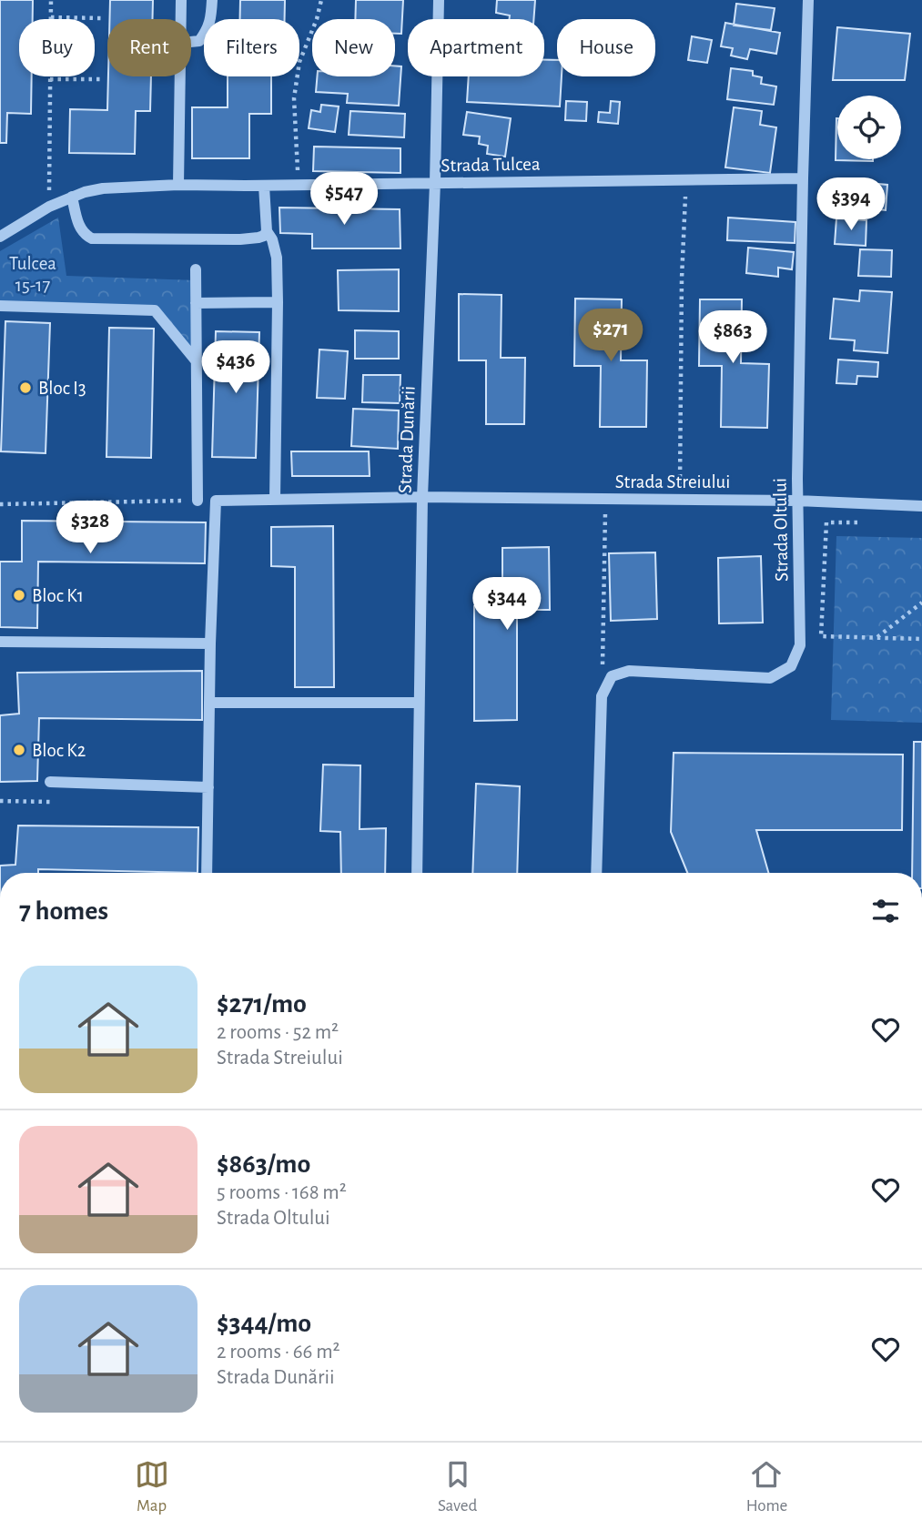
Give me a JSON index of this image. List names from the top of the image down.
{
  "streets": {
    "street": [
      "Strada Tulcea",
      "Strada Dunării",
      "Strada Streiului",
      "Strada Oltului"
    ]
  },
  "crossings": [
    ["Strada Tulcea", "Strada Dunării"],
    ["Strada Tulcea", "Strada Oltului"],
    ["Strada Dunării", "Strada Streiului"],
    ["Strada Streiului", "Strada Oltului"]
  ],
  "parks": ["Tulcea 15-17"],
  "places": ["Bloc I3", "Bloc K1", "Bloc K2"],
  "page": {
    "chip": [
      "Buy",
      "Rent",
      "Filters",
      "New",
      "Apartment",
      "House"
    ],
    "price": [
      "$547",
      "$394",
      "$271",
      "$863",
      "$436",
      "$328",
      "$344"
    ],
    "heading": "7 homes",
    "list": [
      {
        "name": "$271/mo",
        "note": "2 rooms · 52 m² · Strada Streiului"
      },
      {
        "name": "$863/mo",
        "note": "5 rooms · 168 m² · Strada Oltului"
      },
      {
        "name": "$344/mo",
        "note": "2 rooms · 66 m² · Strada Dunării"
      }
    ],
    "tabs": ["Map", "Saved", "Home"]
  }
}
